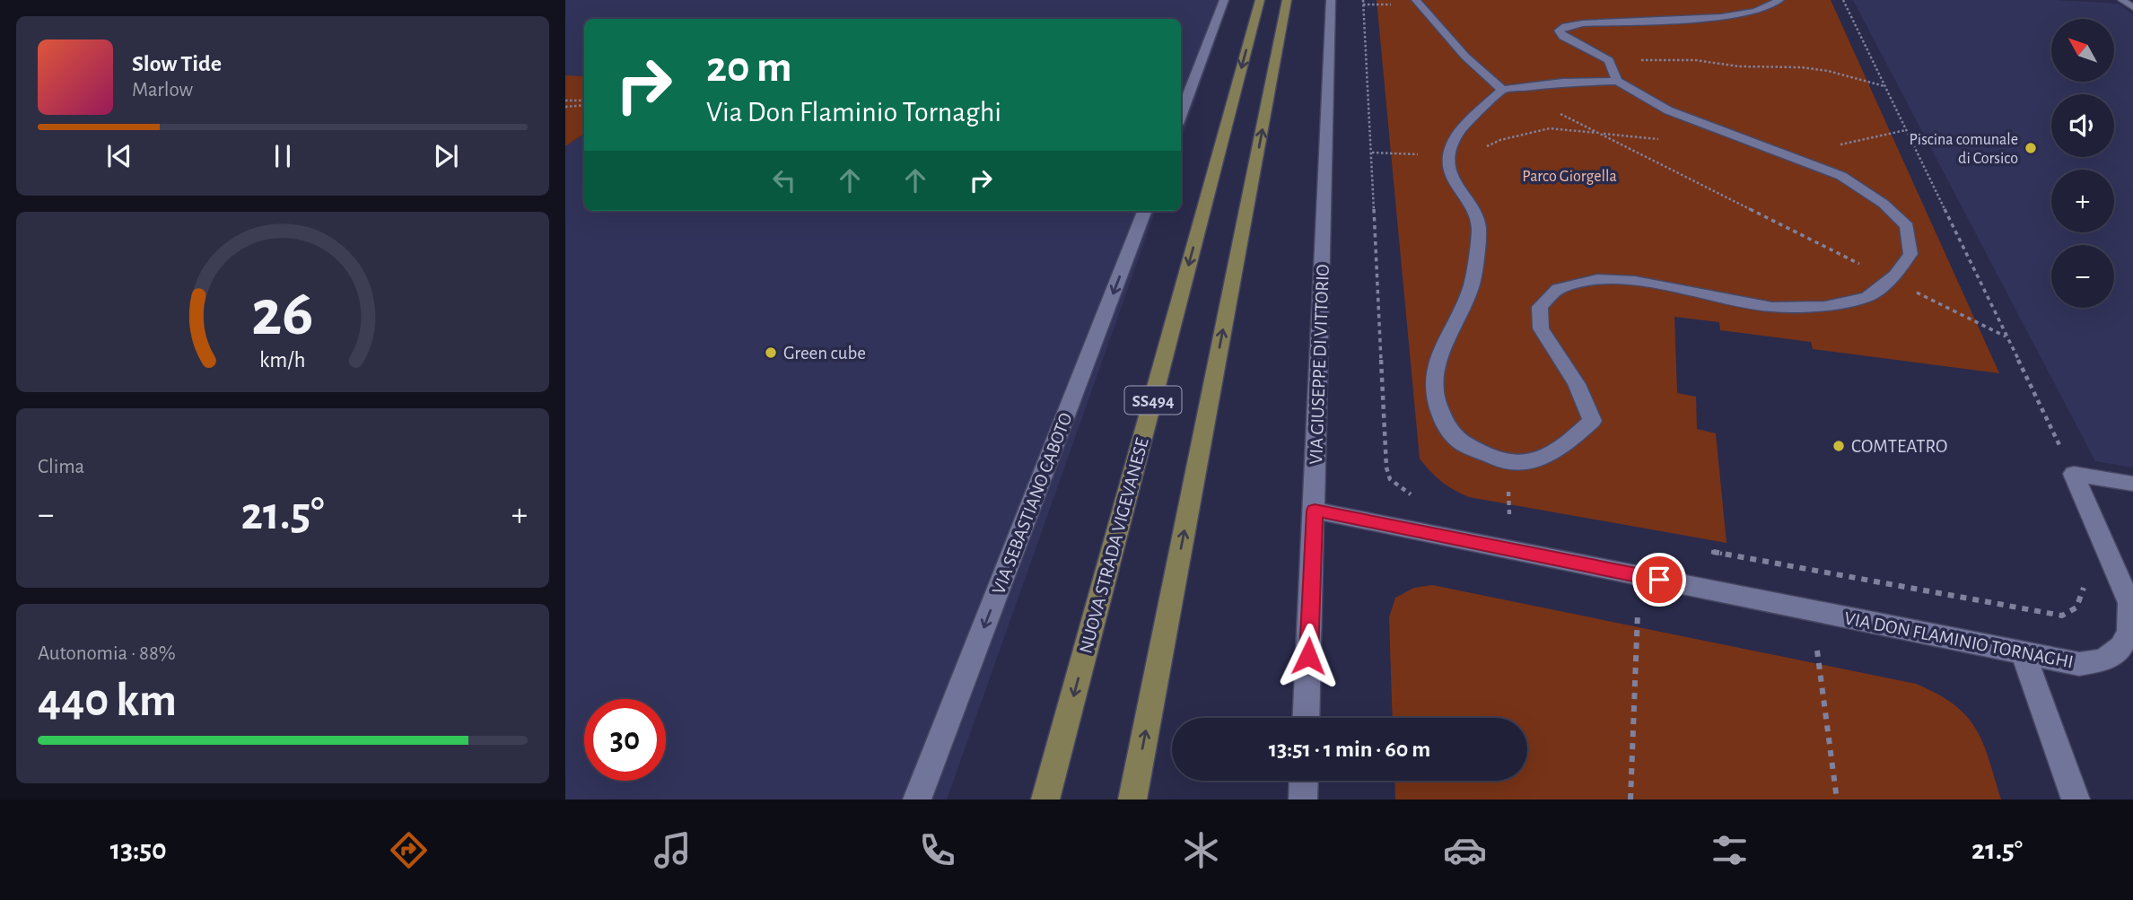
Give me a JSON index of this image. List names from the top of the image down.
{
  "streets": {
    "main road": ["SS494", "NUOVA STRADA VIGEVANESE"],
    "street": ["VIA GIUSEPPE DI VITTORIO", "VIA SEBASTIANO CABOTO", "VIA DON FLAMINIO TORNAGHI"]
  },
  "crossings": [
    ["VIA GIUSEPPE DI VITTORIO", "VIA DON FLAMINIO TORNAGHI"]
  ],
  "one_way": ["VIA SEBASTIANO CABOTO"],
  "parks": ["Parco Giorgella"],
  "places": ["Piscina comunale di Corsico", "Green cube", "COMTEATRO"],
  "north": "top left",
  "page": {
    "map_buttons": ["+", "−"],
    "turn": ["20 m", "Via Don Flaminio Tornaghi"],
    "song": ["Slow Tide", "Marlow"],
    "tile": [
      "Clima",
      ["Autonomia · 88%", "440 km"]
    ],
    "heat": ["−", "21.5°", "+"],
    "limit": "30",
    "trip": "13:51 · 1 min · 60 m",
    "tabs": ["13:50", "21.5°"],
    "gauge": ["26", "km/h"]
  }
}
